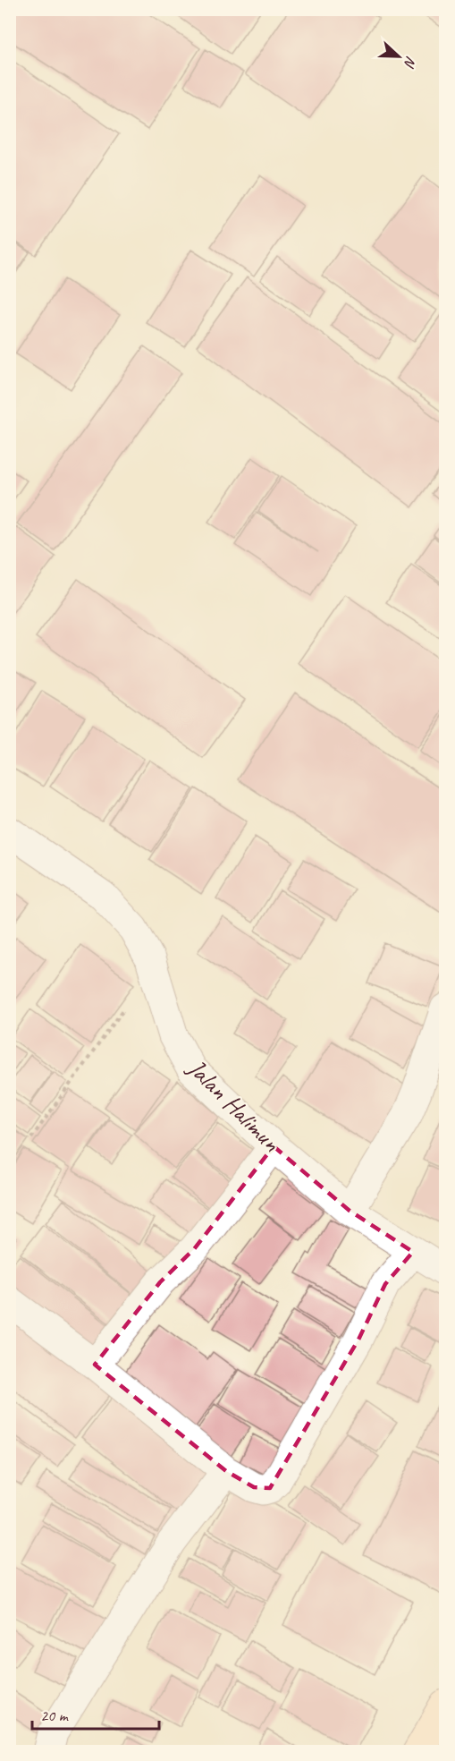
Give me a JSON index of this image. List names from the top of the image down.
{
  "streets": {
    "street": ["Jalan Halimun"]
  },
  "scale_bar": "20 m",
  "north": "right"
}
